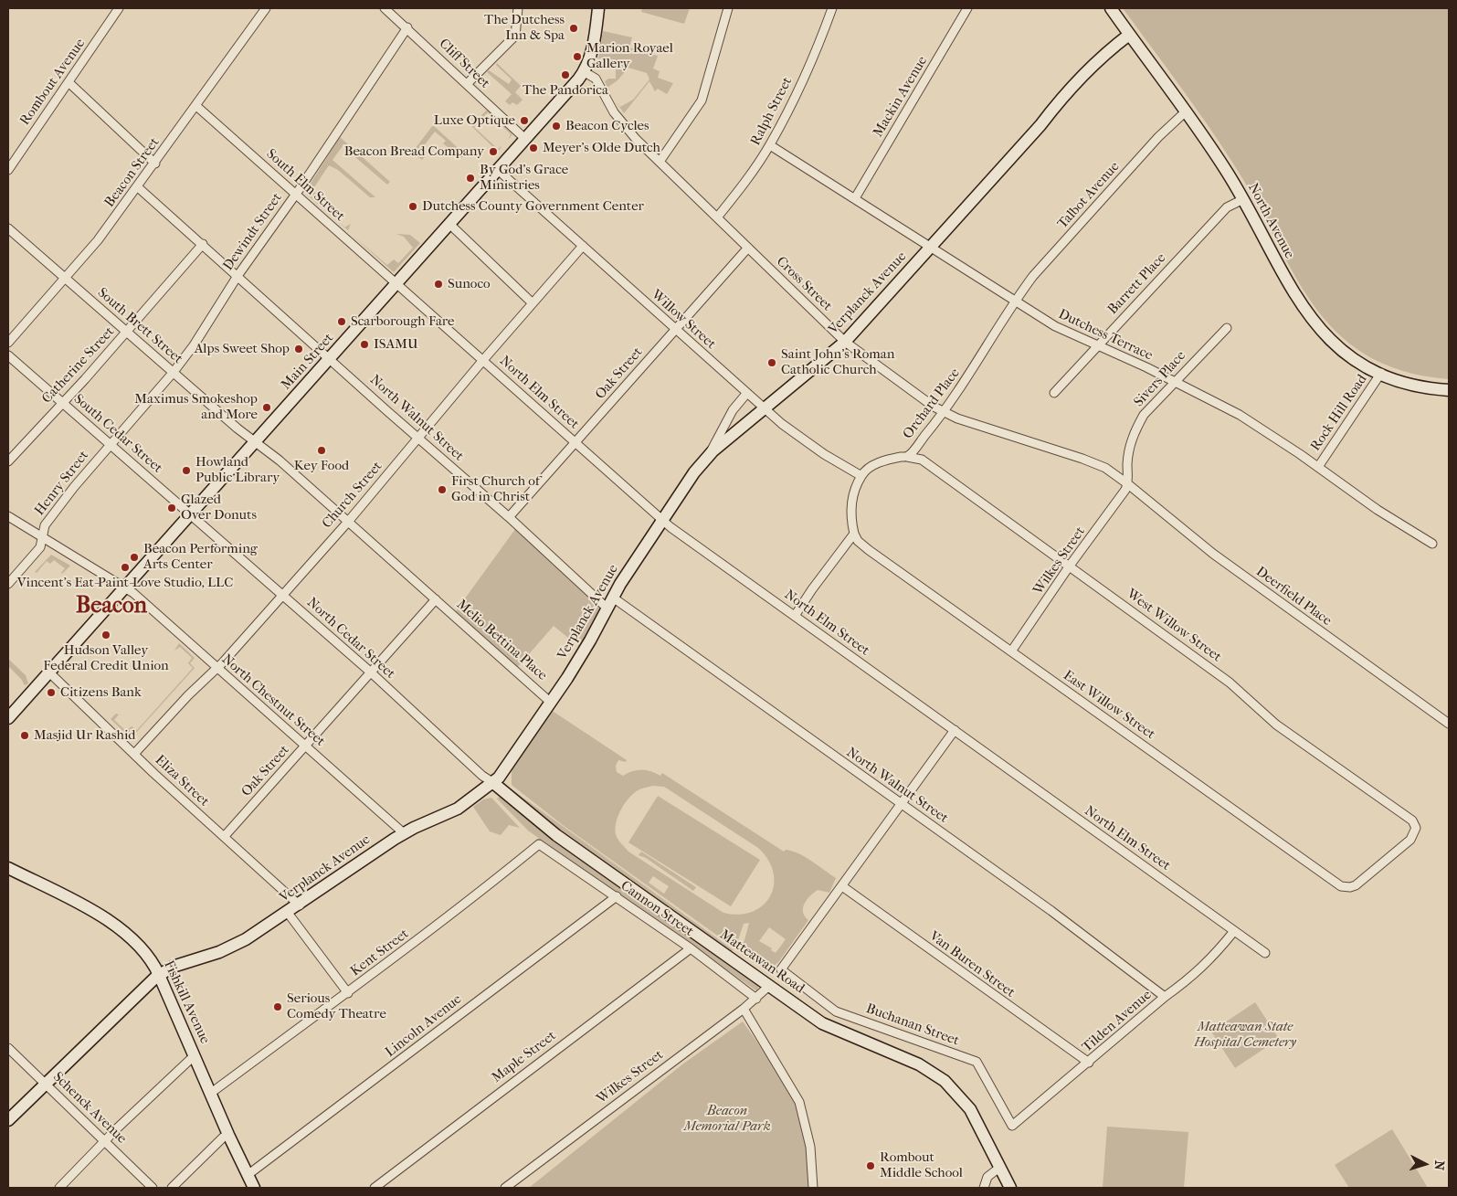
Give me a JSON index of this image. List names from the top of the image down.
{
  "streets": {
    "street": [
      "Cliff Street",
      "Rombout Avenue",
      "Mackin Avenue",
      "Ralph Street",
      "Beacon Street",
      "South Elm Street",
      "Talbot Avenue",
      "North Avenue",
      "Dewindt Street",
      "Cross Street",
      "Barrett Place",
      "Verplanck Avenue",
      "Willow Street",
      "South Brett Street",
      "Dutchess Terrace",
      "Main Street",
      "Catherine Street",
      "Oak Street",
      "Sivers Place",
      "North Elm Street",
      "Orchard Place",
      "Rock Hill Road",
      "North Walnut Street",
      "South Cedar Street",
      "Henry Street",
      "Church Street",
      "Wilkes Street",
      "Deerfield Place",
      "West Willow Street",
      "North Cedar Street",
      "Melio Bettina Place",
      "North Chestnut Street",
      "East Willow Street",
      "Eliza Street",
      "Cannon Street",
      "Kent Street",
      "Matteawan Road",
      "Van Buren Street",
      "Fishkill Avenue",
      "Tilden Avenue",
      "Buchanan Street",
      "Lincoln Avenue",
      "Maple Street",
      "Schenck Avenue"
    ]
  },
  "crossings": [
    ["Cliff Street", "Dewindt Street"],
    ["Cliff Street", "Main Street"],
    ["Mackin Avenue", "Dutchess Terrace"],
    ["Ralph Street", "Cross Street"],
    ["Ralph Street", "Dutchess Terrace"],
    ["Beacon Street", "South Elm Street"],
    ["Beacon Street", "South Brett Street"],
    ["Beacon Street", "North Walnut Street"],
    ["South Elm Street", "Dewindt Street"],
    ["South Elm Street", "Main Street"],
    ["South Elm Street", "North Elm Street"],
    ["Talbot Avenue", "North Avenue"],
    ["Talbot Avenue", "Dutchess Terrace"],
    ["Talbot Avenue", "Orchard Place"],
    ["North Avenue", "Barrett Place"],
    ["North Avenue", "Verplanck Avenue"],
    ["North Avenue", "Rock Hill Road"],
    ["Dewindt Street", "South Brett Street"],
    ["Dewindt Street", "North Walnut Street"],
    ["Dewindt Street", "South Cedar Street"],
    ["Dewindt Street", "Henry Street"],
    ["Cross Street", "Verplanck Avenue"],
    ["Cross Street", "Main Street"],
    ["Cross Street", "Oak Street"],
    ["Cross Street", "Sivers Place"],
    ["Cross Street", "Orchard Place"],
    ["Cross Street", "Wilkes Street"],
    ["Cross Street", "Deerfield Place"],
    ["Barrett Place", "Dutchess Terrace"],
    ["Verplanck Avenue", "Willow Street"],
    ["Verplanck Avenue", "Dutchess Terrace"],
    ["Verplanck Avenue", "North Elm Street"],
    ["Verplanck Avenue", "North Walnut Street"],
    ["Verplanck Avenue", "North Cedar Street"],
    ["Verplanck Avenue", "Melio Bettina Place"],
    ["Verplanck Avenue", "North Chestnut Street"],
    ["Verplanck Avenue", "Eliza Street"],
    ["Verplanck Avenue", "Matteawan Road"],
    ["Verplanck Avenue", "Fishkill Avenue"],
    ["Verplanck Avenue", "Schenck Avenue"],
    ["Willow Street", "Main Street"],
    ["Willow Street", "Oak Street"],
    ["Willow Street", "Orchard Place"],
    ["Willow Street", "Church Street"],
    ["South Brett Street", "Main Street"],
    ["South Brett Street", "Catherine Street"],
    ["South Brett Street", "Church Street"],
    ["South Brett Street", "Melio Bettina Place"],
    ["Dutchess Terrace", "Sivers Place"],
    ["Dutchess Terrace", "Orchard Place"],
    ["Dutchess Terrace", "Rock Hill Road"],
    ["Main Street", "North Elm Street"],
    ["Main Street", "North Walnut Street"],
    ["Main Street", "South Cedar Street"],
    ["Main Street", "North Cedar Street"],
    ["Main Street", "North Chestnut Street"],
    ["Main Street", "Eliza Street"],
    ["Catherine Street", "North Walnut Street"],
    ["Catherine Street", "South Cedar Street"],
    ["Oak Street", "North Elm Street"],
    ["Oak Street", "North Walnut Street"],
    ["Oak Street", "North Cedar Street"],
    ["Oak Street", "Melio Bettina Place"],
    ["Oak Street", "North Chestnut Street"],
    ["Oak Street", "Eliza Street"],
    ["Sivers Place", "Wilkes Street"],
    ["Sivers Place", "Deerfield Place"],
    ["North Elm Street", "Church Street"],
    ["North Elm Street", "Tilden Avenue"],
    ["Orchard Place", "West Willow Street"],
    ["North Walnut Street", "Church Street"],
    ["North Walnut Street", "Tilden Avenue"],
    ["South Cedar Street", "Henry Street"],
    ["South Cedar Street", "North Cedar Street"],
    ["Henry Street", "North Chestnut Street"],
    ["Church Street", "North Cedar Street"],
    ["Church Street", "Melio Bettina Place"],
    ["Church Street", "North Chestnut Street"],
    ["Church Street", "Eliza Street"],
    ["Wilkes Street", "Deerfield Place"],
    ["Wilkes Street", "West Willow Street"],
    ["Wilkes Street", "East Willow Street"],
    ["Wilkes Street", "Cannon Street"],
    ["Wilkes Street", "Matteawan Road"],
    ["West Willow Street", "East Willow Street"],
    ["North Cedar Street", "Matteawan Road"],
    ["Cannon Street", "Kent Street"],
    ["Cannon Street", "Lincoln Avenue"],
    ["Cannon Street", "Maple Street"],
    ["Kent Street", "Fishkill Avenue"],
    ["Van Buren Street", "Tilden Avenue"],
    ["Van Buren Street", "Buchanan Street"],
    ["Fishkill Avenue", "Lincoln Avenue"],
    ["Tilden Avenue", "Buchanan Street"]
  ],
  "districts": ["Beacon"],
  "parks": ["Matteawan State Hospital Cemetery", "Beacon Memorial Park"],
  "places": [
    "The Dutchess Inn & Spa",
    "Marion Royael Gallery",
    "The Pandorica",
    "Luxe Optique",
    "Beacon Cycles",
    "Meyer's Olde Dutch",
    "Beacon Bread Company",
    "By God's Grace Ministries",
    "Dutchess County Government Center",
    "Sunoco",
    "Scarborough Fare",
    "ISAMU",
    "Alps Sweet Shop",
    "Saint John's Roman Catholic Church",
    "Maximus Smokeshop and More",
    "Key Food",
    "Howland Public Library",
    "First Church of God in Christ",
    "Glazed Over Donuts",
    "Beacon Performing Arts Center",
    "Vincent's Eat-Paint-Love Studio, LLC",
    "Hudson Valley Federal Credit Union",
    "Citizens Bank",
    "Masjid Ur Rashid",
    "Serious Comedy Theatre",
    "Rombout Middle School"
  ],
  "north": "right"
}
